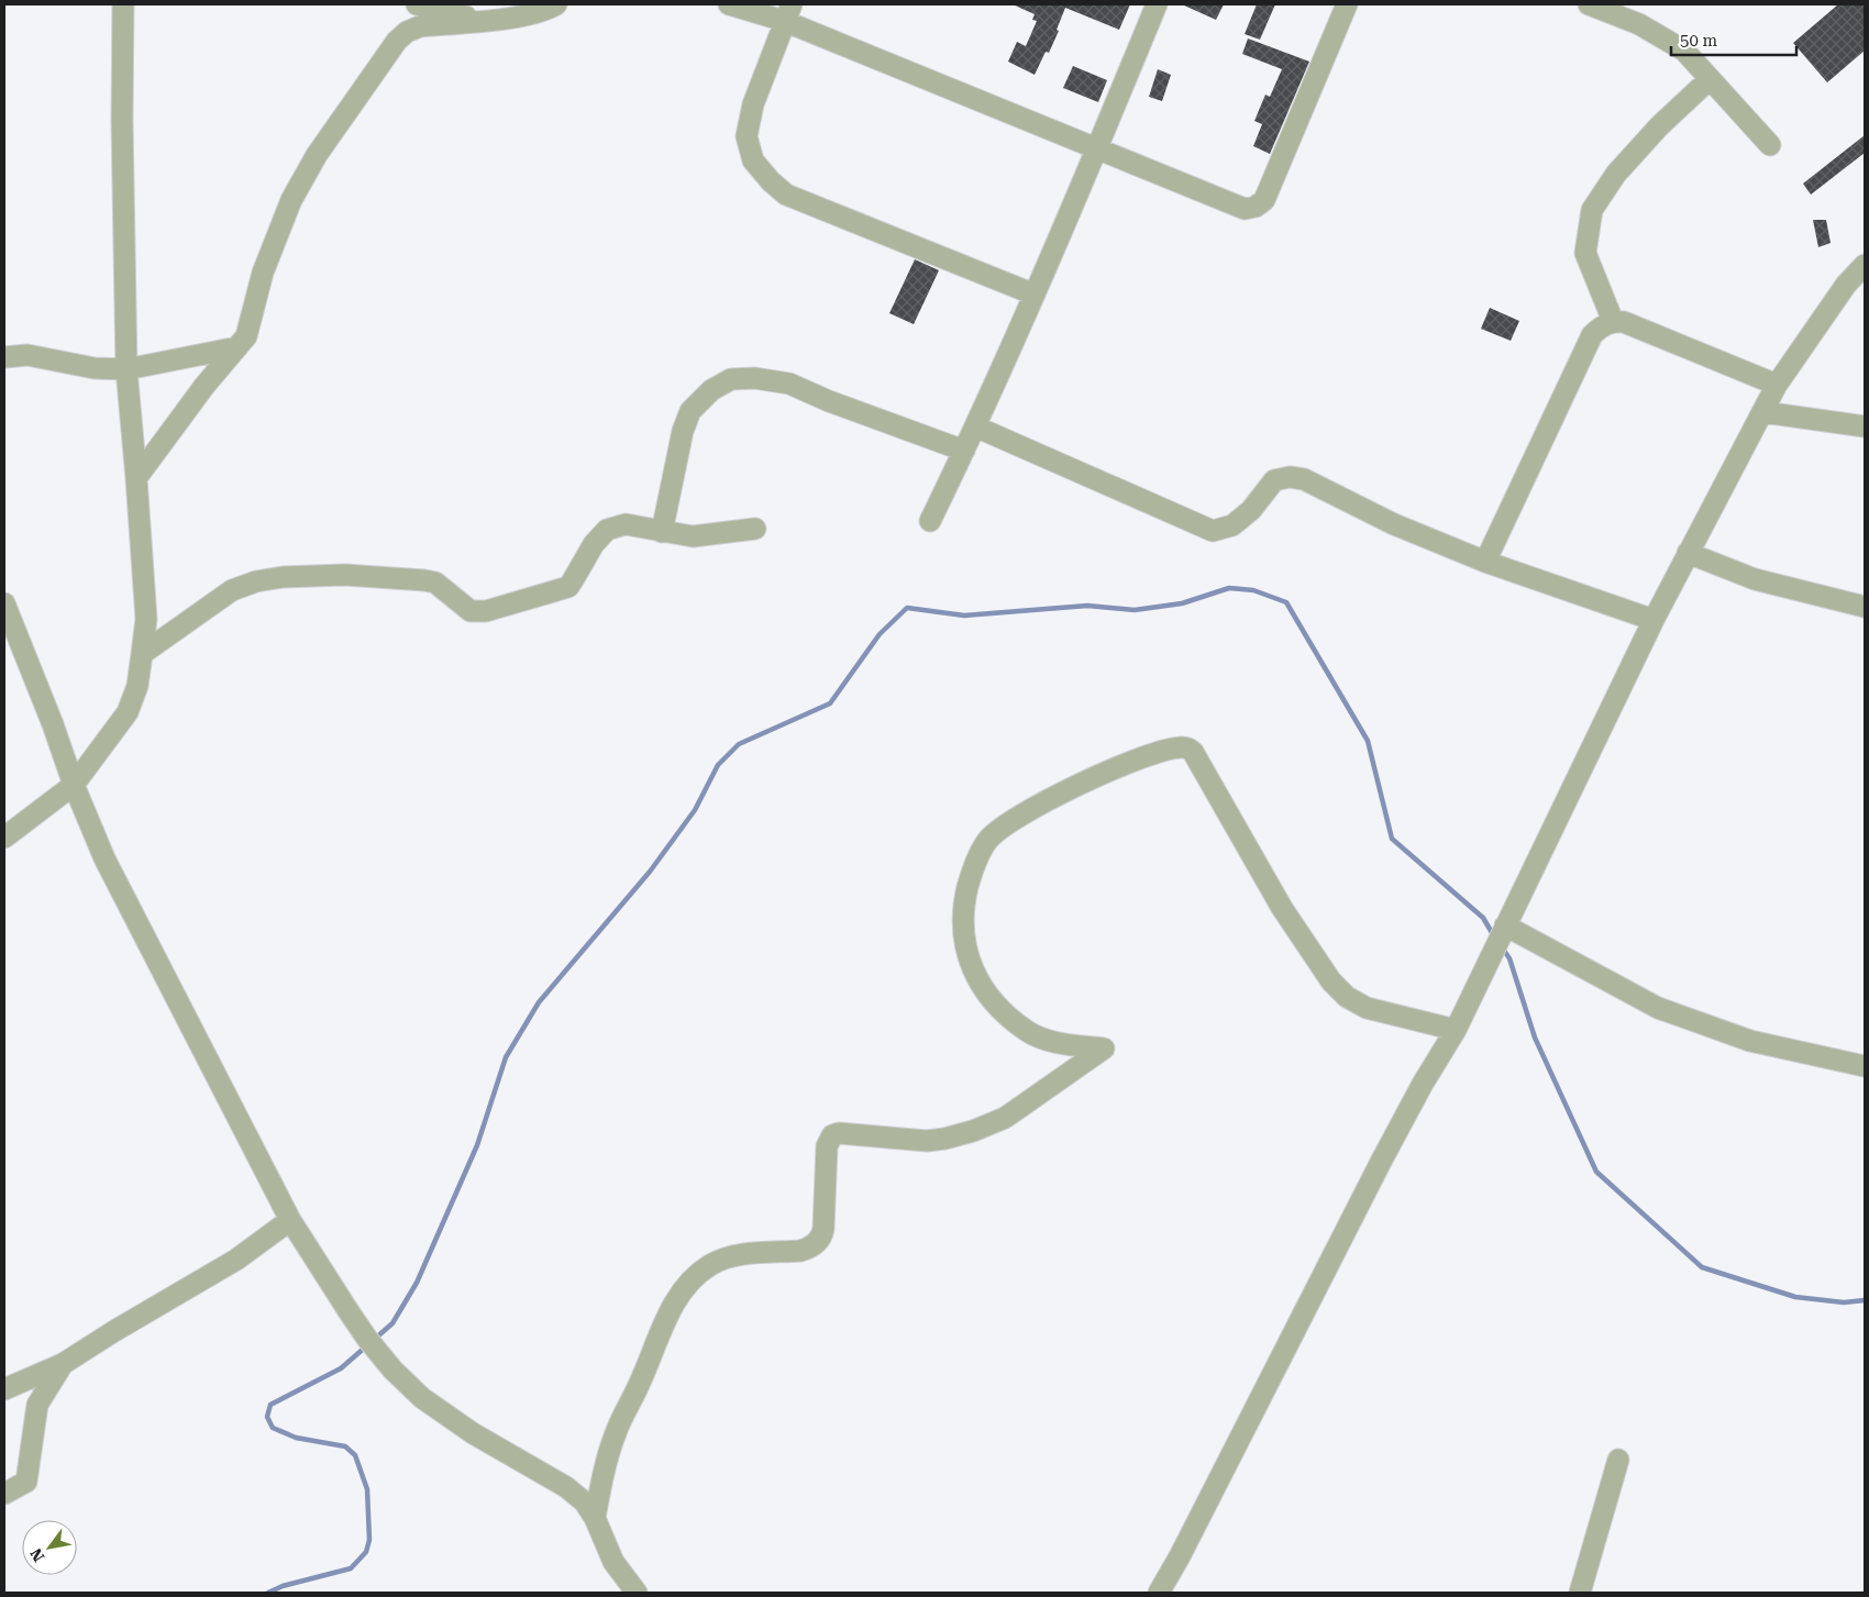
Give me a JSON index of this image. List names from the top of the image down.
{
  "scale_bar": "50 m",
  "north": "bottom left"
}
